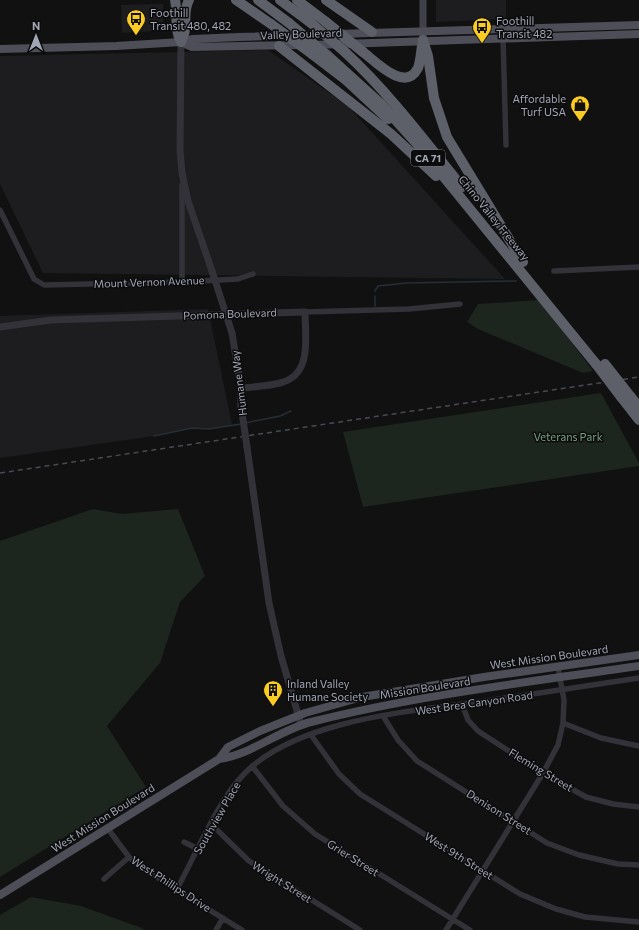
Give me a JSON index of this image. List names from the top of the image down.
{
  "streets": {
    "highway": ["CA 71", "Chino Valley Freeway"],
    "main road": ["Valley Boulevard", "West Mission Boulevard", "Mission Boulevard"],
    "street": [
      "Mount Vernon Avenue",
      "Pomona Boulevard",
      "Humane Way",
      "West Brea Canyon Road",
      "Fleming Street",
      "Denison Street",
      "Southview Place",
      "West 9th Street",
      "Grier Street",
      "Wright Street",
      "West Phillips Drive"
    ]
  },
  "crossings": [
    ["Valley Boulevard", "Humane Way"],
    ["Humane Way", "West Mission Boulevard"],
    ["Humane Way", "Mission Boulevard"],
    ["West Mission Boulevard", "Mission Boulevard"],
    ["West Mission Boulevard", "West Phillips Drive"],
    ["West Brea Canyon Road", "Fleming Street"],
    ["West Brea Canyon Road", "Denison Street"],
    ["West Brea Canyon Road", "Southview Place"],
    ["West Brea Canyon Road", "West 9th Street"],
    ["Southview Place", "West 9th Street"],
    ["Southview Place", "Grier Street"],
    ["Southview Place", "Wright Street"],
    ["Southview Place", "West Phillips Drive"]
  ],
  "parks": ["Veterans Park"],
  "places": {
    "bus stop": ["Foothill Transit 480, 482", "Foothill Transit 482"],
    "shop": ["Affordable Turf USA"],
    "building": ["Inland Valley Humane Society"]
  },
  "north": "top"
}
